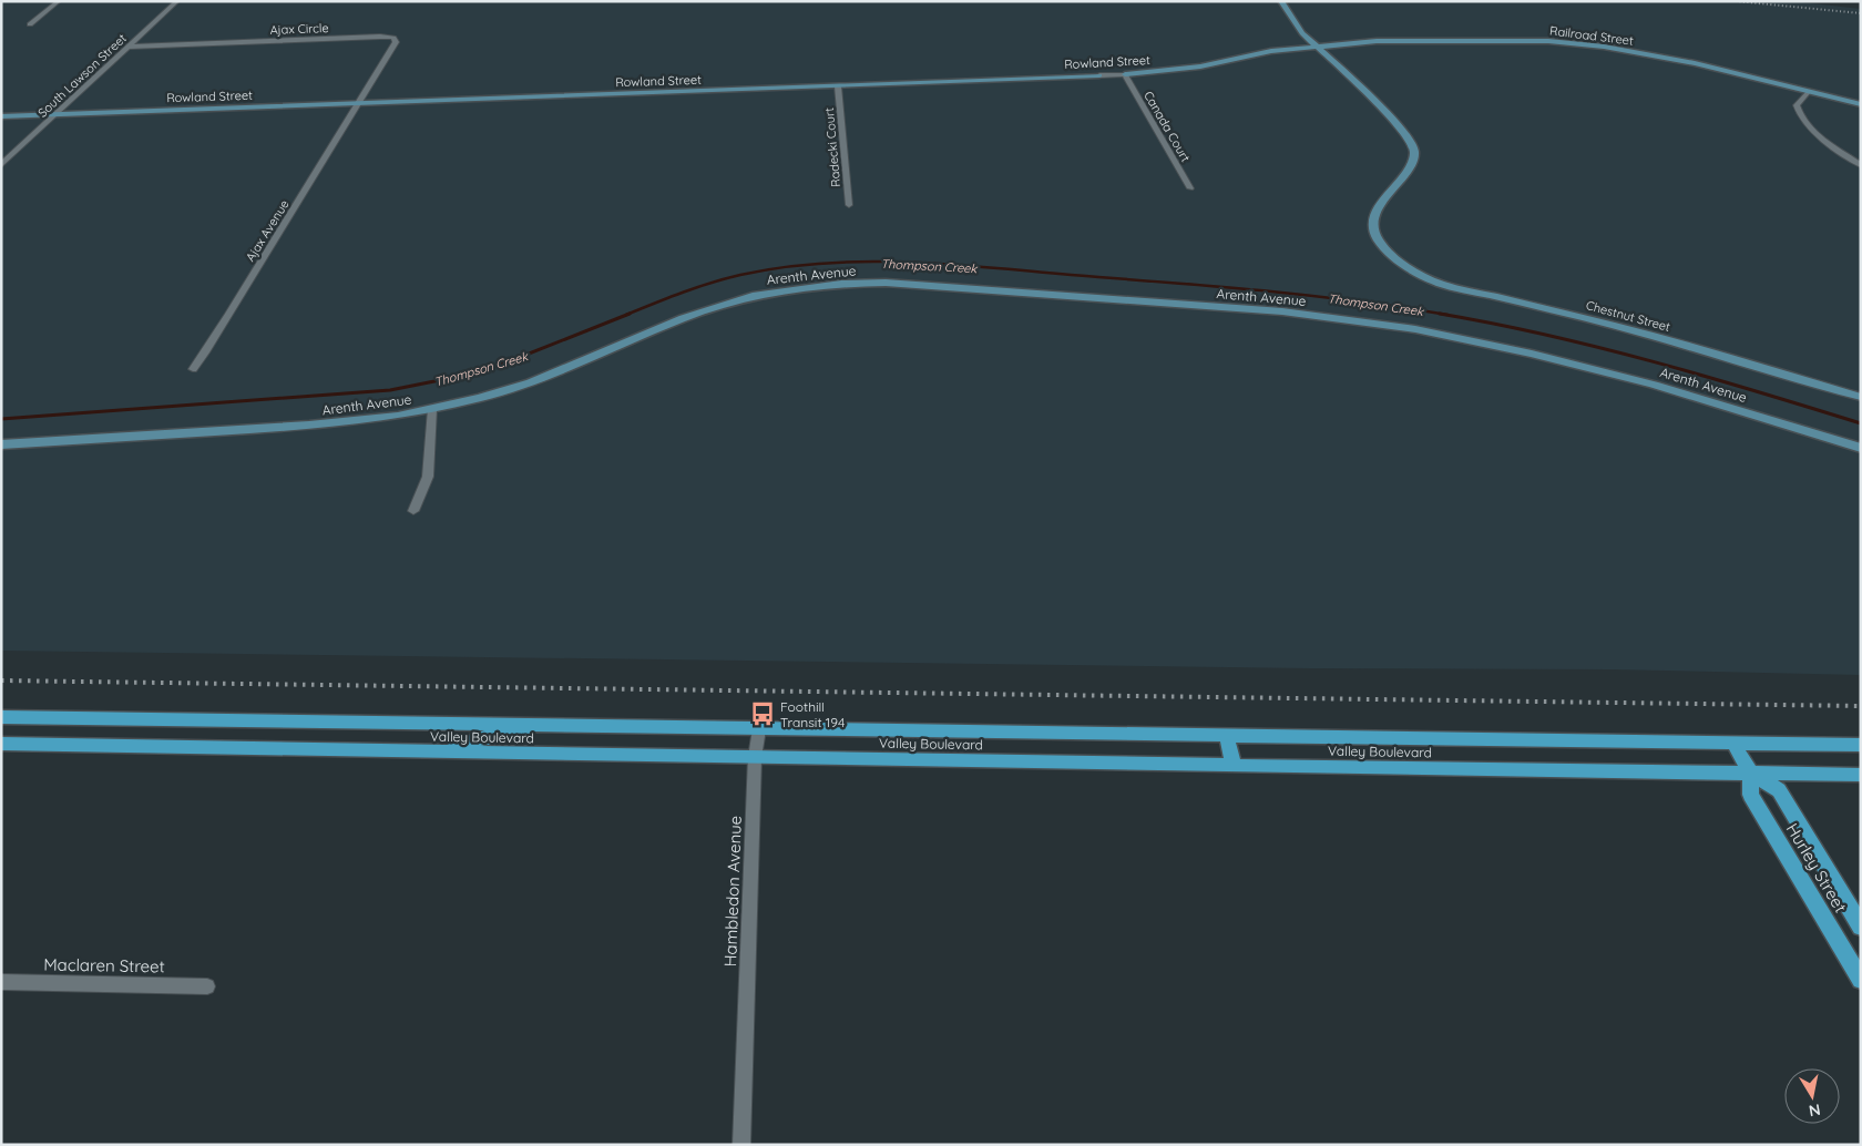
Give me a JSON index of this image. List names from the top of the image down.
{
  "streets": {
    "main road": ["Valley Boulevard", "Hurley Street"],
    "street": [
      "Ajax Circle",
      "Railroad Street",
      "Rowland Street",
      "South Lawson Street",
      "Canada Court",
      "Radecki Court",
      "Ajax Avenue",
      "Arenth Avenue",
      "Chestnut Street",
      "Hambledon Avenue",
      "Maclaren Street"
    ]
  },
  "crossings": [
    ["Ajax Circle", "Rowland Street"],
    ["Ajax Circle", "South Lawson Street"],
    ["Ajax Circle", "Ajax Avenue"],
    ["Railroad Street", "Rowland Street"],
    ["Railroad Street", "Chestnut Street"],
    ["Rowland Street", "South Lawson Street"],
    ["Rowland Street", "Canada Court"],
    ["Rowland Street", "Radecki Court"],
    ["Rowland Street", "Ajax Avenue"],
    ["Rowland Street", "Chestnut Street"],
    ["Valley Boulevard", "Hurley Street"],
    ["Valley Boulevard", "Hambledon Avenue"]
  ],
  "water": ["Thompson Creek"],
  "places": {
    "bus stop": ["Foothill Transit 194"]
  },
  "north": "bottom"
}
